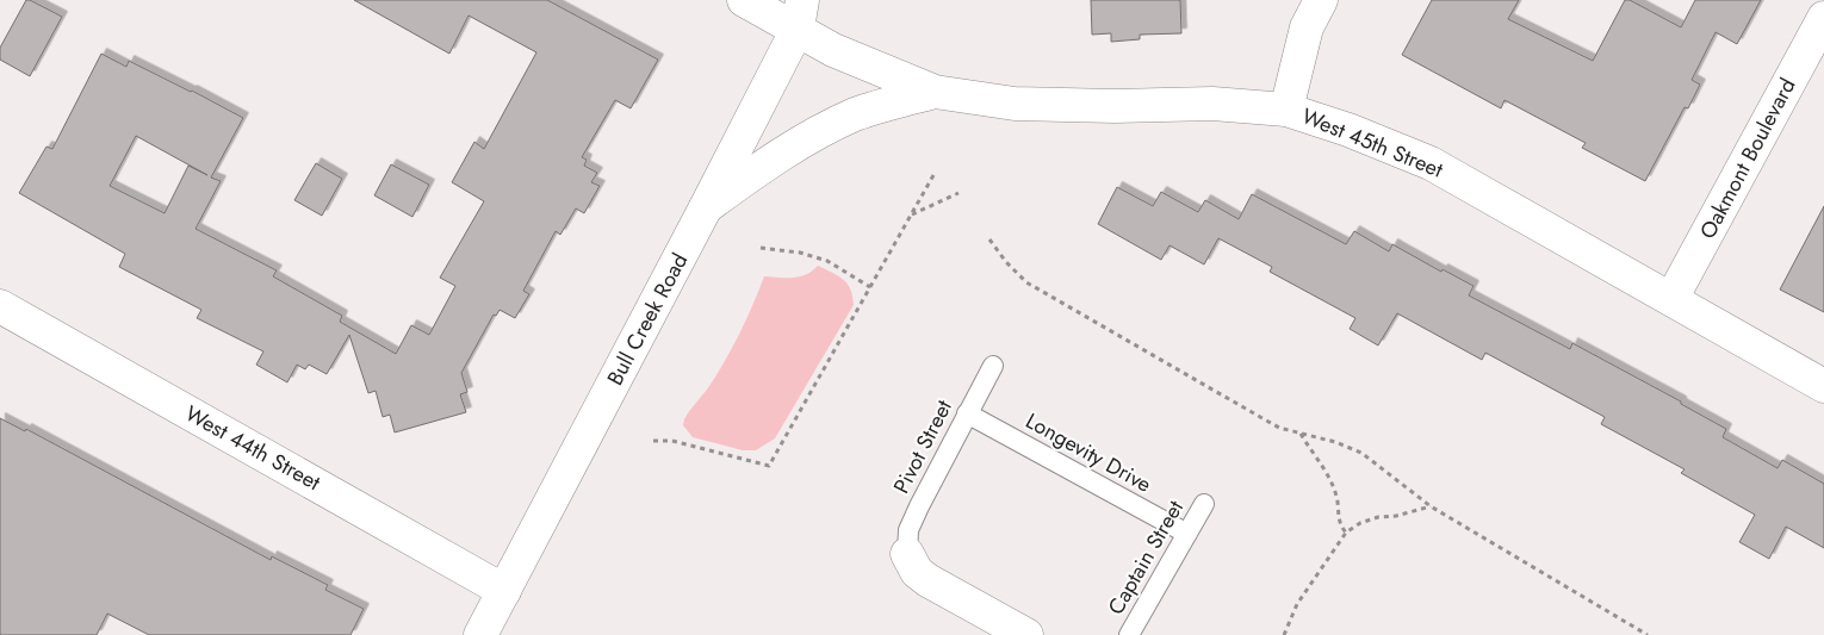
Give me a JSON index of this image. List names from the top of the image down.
{
  "streets": {
    "street": [
      "West 45th Street",
      "Oakmont Boulevard",
      "Bull Creek Road",
      "West 44th Street"
    ],
    "lane": ["Pivot Street", "Longevity Drive", "Captain Street"]
  },
  "crossings": [
    ["West 45th Street", "Oakmont Boulevard"],
    ["West 45th Street", "Bull Creek Road"],
    ["Bull Creek Road", "West 44th Street"],
    ["Pivot Street", "Longevity Drive"],
    ["Longevity Drive", "Captain Street"]
  ]
}
